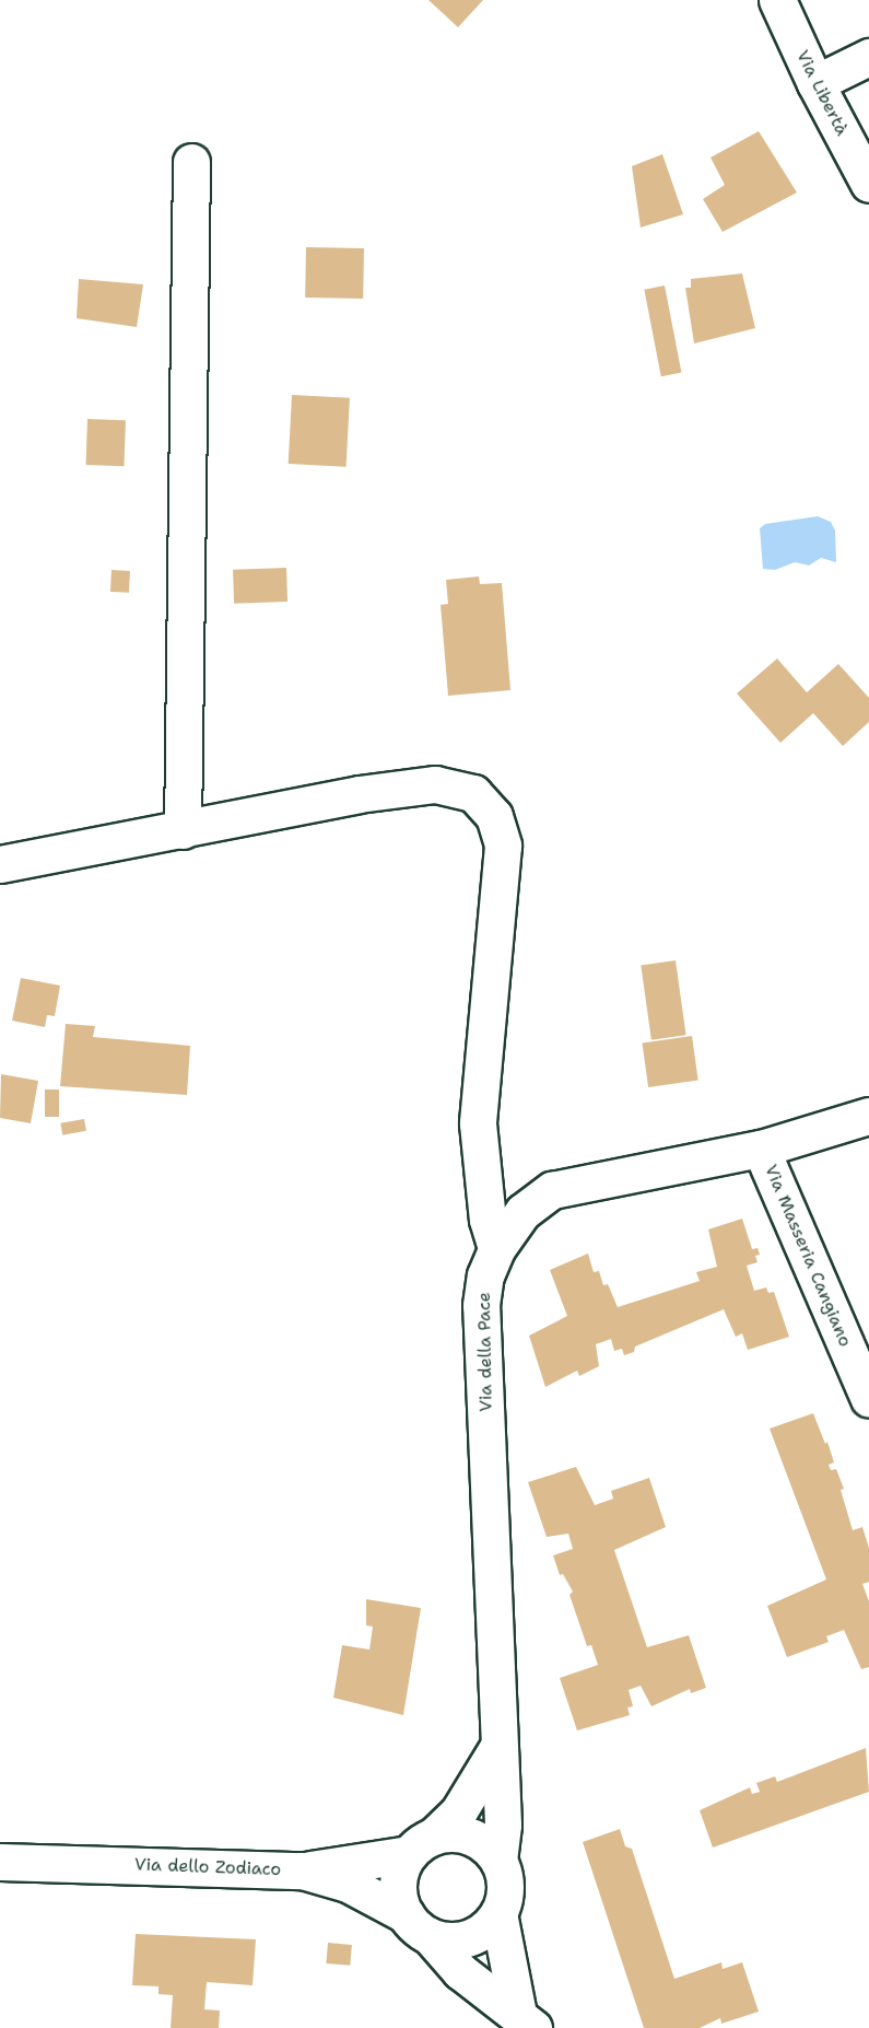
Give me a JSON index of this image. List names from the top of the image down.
{
  "streets": {
    "street": [
      "Via Libertà",
      "Via Masseria Cangiano",
      "Via della Pace",
      "Via dello Zodiaco"
    ]
  },
  "crossings": [
    ["Via Masseria Cangiano", "Via della Pace"],
    ["Via della Pace", "Via dello Zodiaco"]
  ]
}
